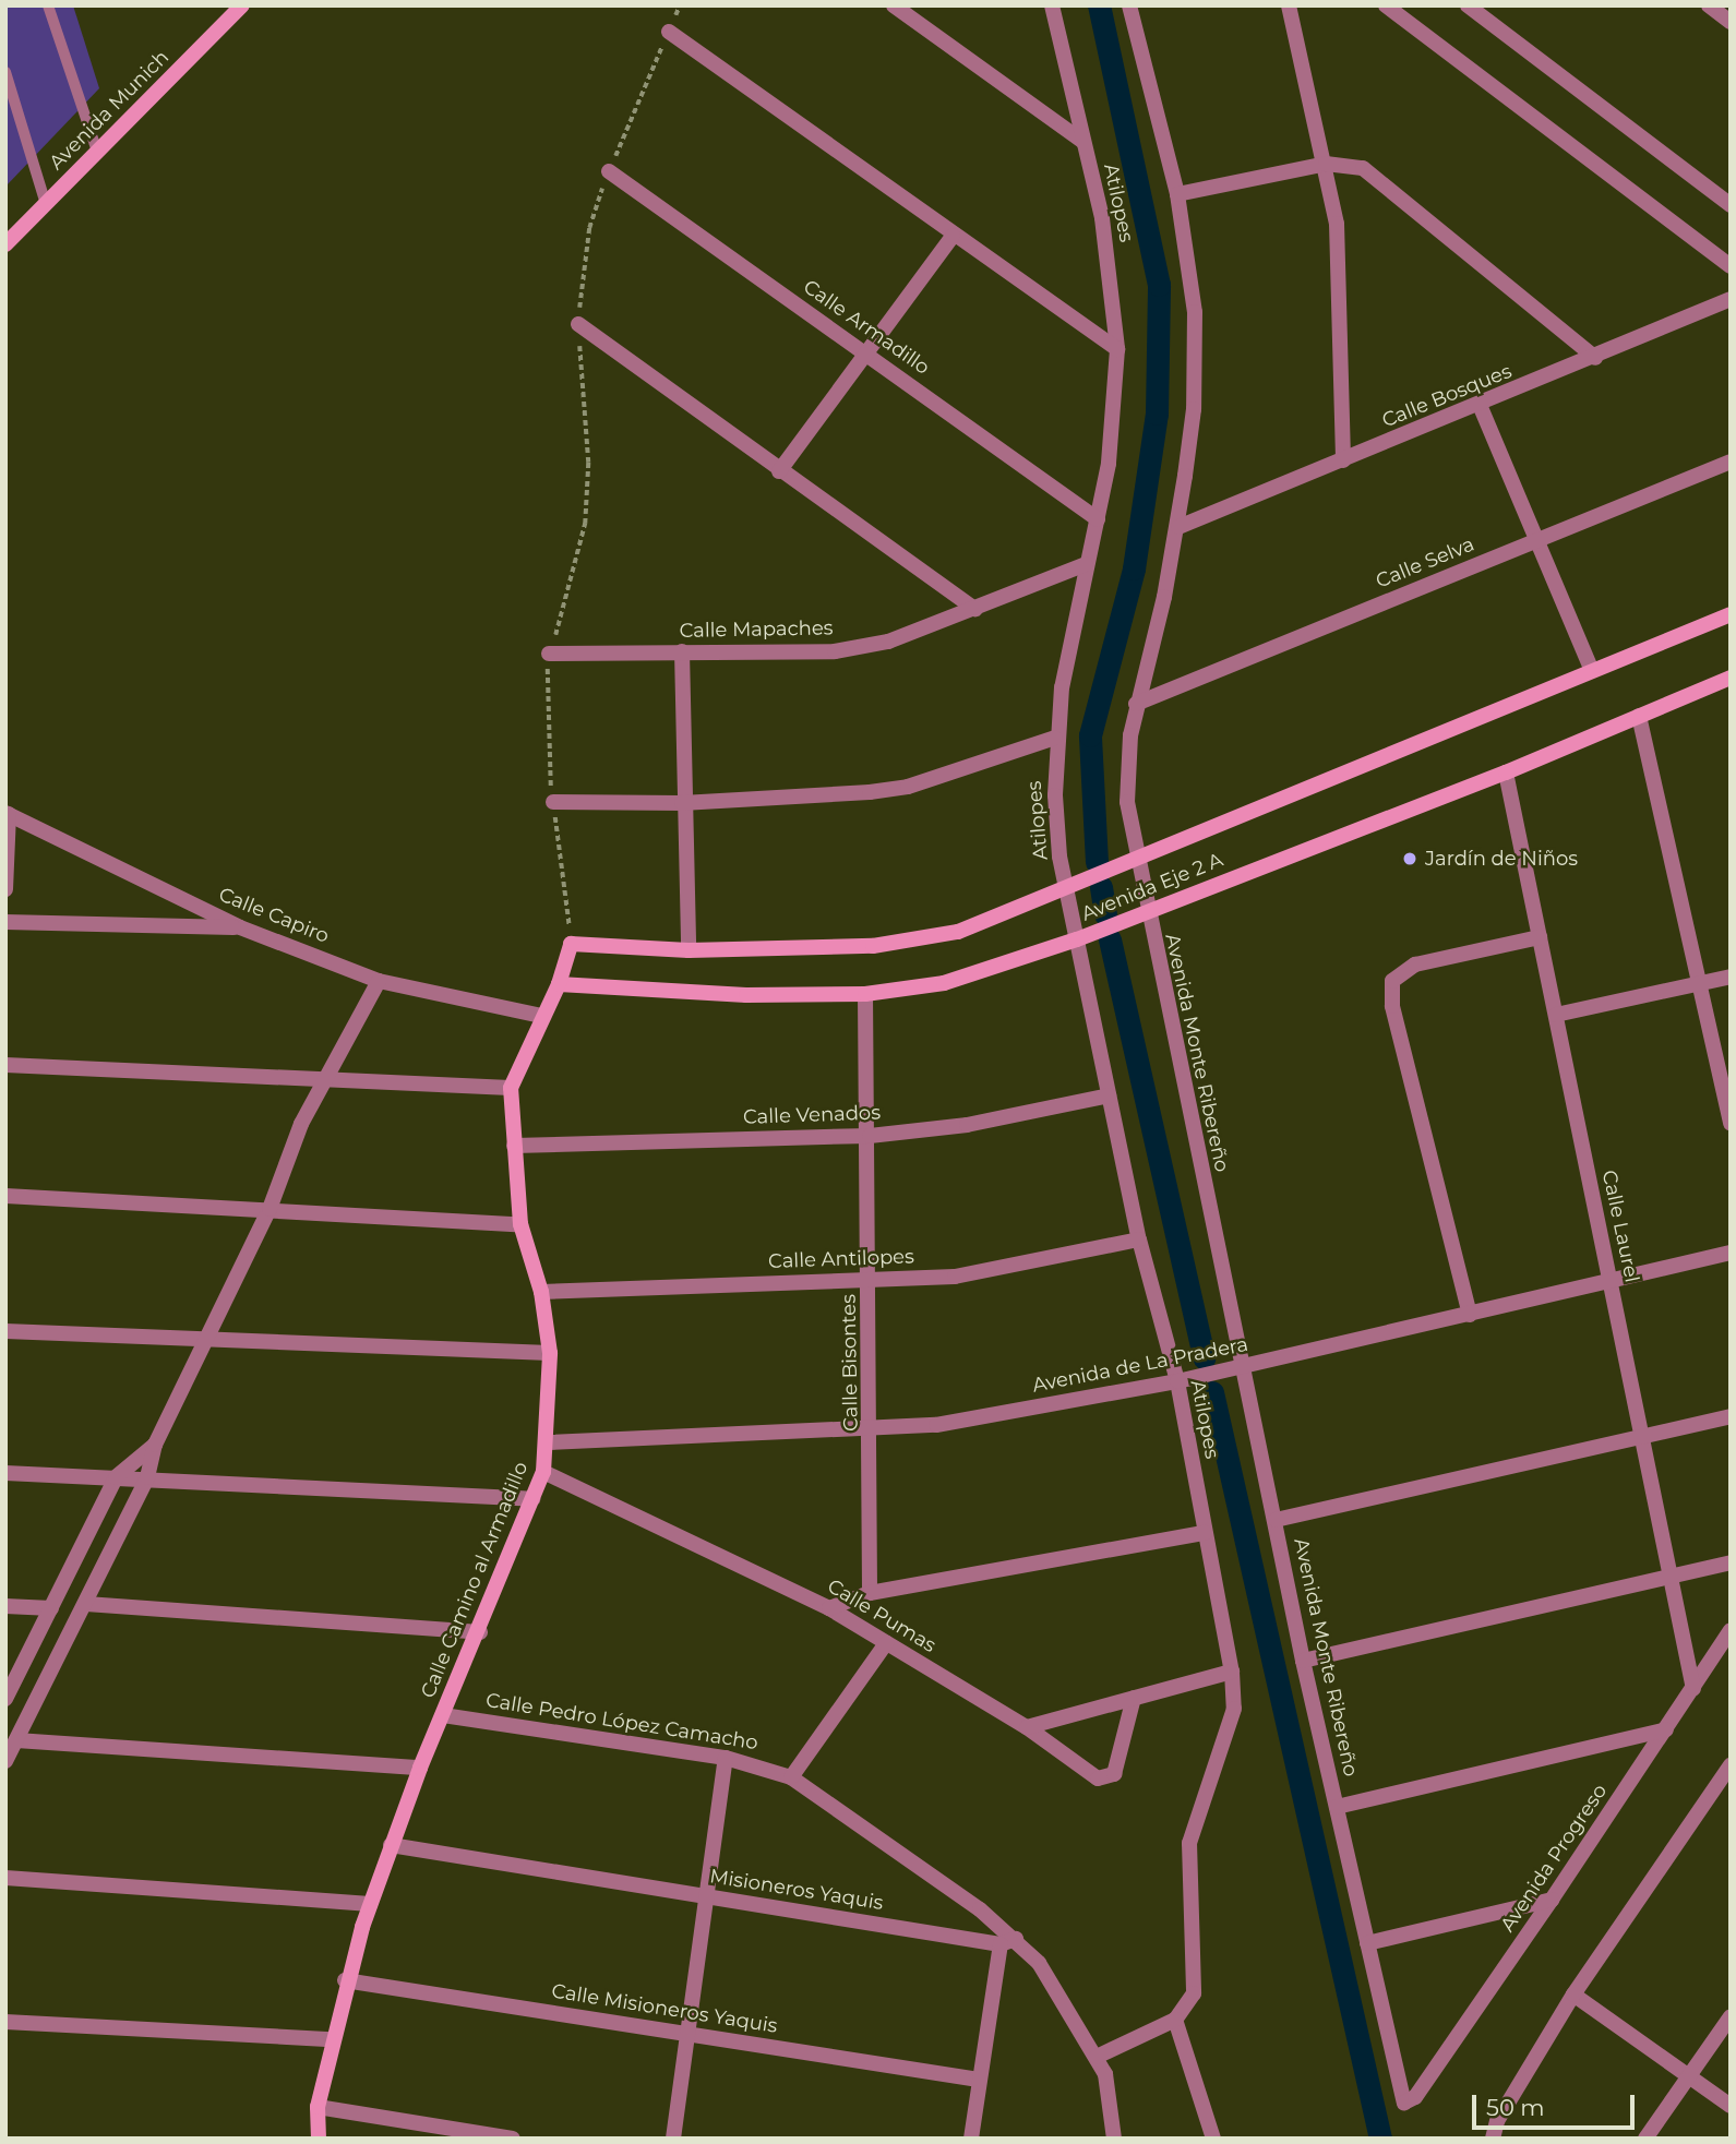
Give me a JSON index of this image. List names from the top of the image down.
{
  "streets": {
    "street": [
      "Avenida Munich",
      "Atilopes",
      "Calle Armadillo",
      "Calle Bosques",
      "Calle Selva",
      "Calle Mapaches",
      "Avenida Eje 2 A",
      "Calle Capiro",
      "Avenida Monte Ribereño",
      "Calle Venados",
      "Calle Laurel",
      "Calle Antilopes",
      "Calle Bisontes",
      "Avenida de La Pradera",
      "Calle Camino al Armadillo",
      "Calle Pumas",
      "Calle Pedro López Camacho",
      "Avenida Progreso",
      "Misioneros Yaquis",
      "Calle Misioneros Yaquis"
    ]
  },
  "crossings": [
    ["Atilopes", "Calle Armadillo"],
    ["Atilopes", "Calle Mapaches"],
    ["Atilopes", "Avenida Eje 2 A"],
    ["Atilopes", "Calle Venados"],
    ["Atilopes", "Calle Antilopes"],
    ["Atilopes", "Avenida de La Pradera"],
    ["Calle Bosques", "Avenida Monte Ribereño"],
    ["Calle Selva", "Avenida Monte Ribereño"],
    ["Avenida Eje 2 A", "Avenida Monte Ribereño"],
    ["Avenida Eje 2 A", "Calle Laurel"],
    ["Avenida Eje 2 A", "Calle Bisontes"],
    ["Avenida Eje 2 A", "Calle Camino al Armadillo"],
    ["Calle Capiro", "Calle Camino al Armadillo"],
    ["Avenida Monte Ribereño", "Avenida de La Pradera"],
    ["Avenida Monte Ribereño", "Avenida Progreso"],
    ["Calle Venados", "Calle Bisontes"],
    ["Calle Venados", "Calle Camino al Armadillo"],
    ["Calle Laurel", "Avenida de La Pradera"],
    ["Calle Laurel", "Avenida Progreso"],
    ["Calle Antilopes", "Calle Bisontes"],
    ["Calle Antilopes", "Calle Camino al Armadillo"],
    ["Calle Bisontes", "Avenida de La Pradera"],
    ["Avenida de La Pradera", "Calle Camino al Armadillo"],
    ["Calle Camino al Armadillo", "Calle Pumas"],
    ["Calle Camino al Armadillo", "Calle Pedro López Camacho"],
    ["Calle Camino al Armadillo", "Misioneros Yaquis"],
    ["Calle Camino al Armadillo", "Calle Misioneros Yaquis"],
    ["Calle Pedro López Camacho", "Misioneros Yaquis"]
  ],
  "places": ["Jardín de Niños"],
  "scale_bar": "50 m"
}
